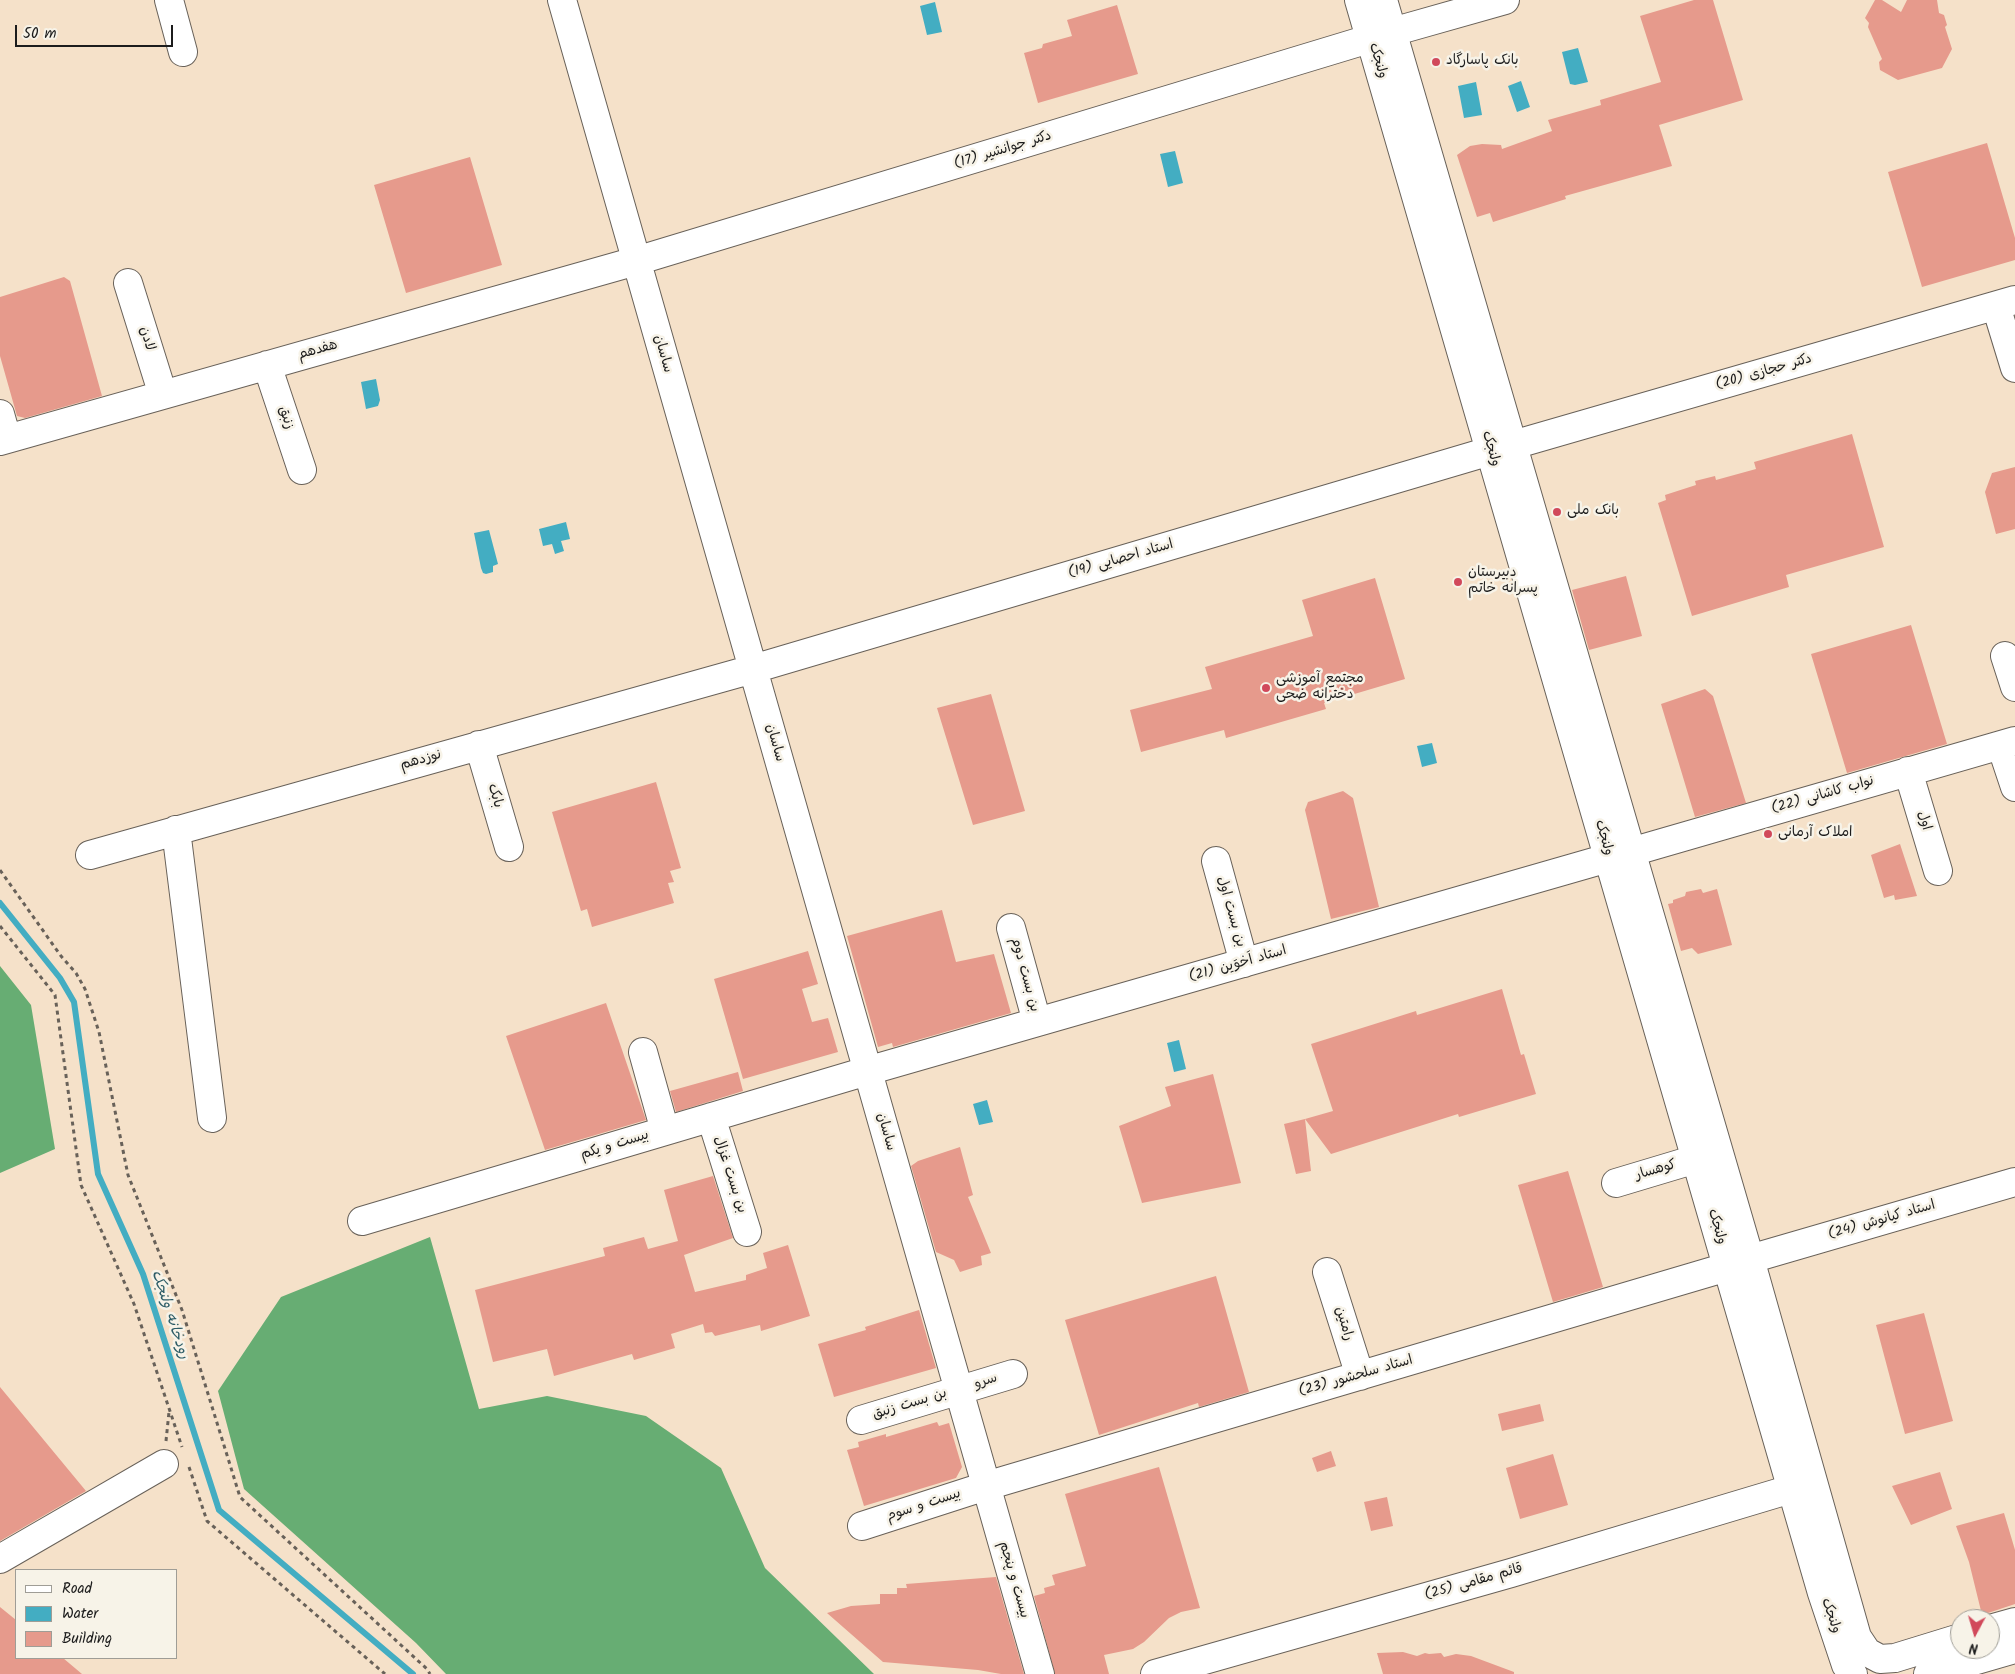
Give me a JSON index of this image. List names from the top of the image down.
{
  "streets": {
    "street": [
      "ولنجک",
      "دکتر جوانشیر (17)",
      "لادن",
      "هفدهم",
      "ساسان",
      "دکتر حجازی (20)",
      "زنبق",
      "استاد احصایی (19)",
      "نوزدهم",
      "بابک",
      "نواب کاشانی (22)",
      "اول",
      "بن بست اول",
      "استاد اَخوَين (21)",
      "بن بست دوم",
      "بیست و یکم",
      "کوهسار",
      "بن بست غزال",
      "استاد کیانوش (24)",
      "رامتین",
      "استاد سلحشور (23)",
      "سرو",
      "بن بست زنبق",
      "بیست و سوم",
      "بیست و پنجم",
      "قائم مقامی (25)"
    ]
  },
  "crossings": [
    ["ولنجک", "دکتر جوانشیر (17)"],
    ["ولنجک", "دکتر حجازی (20)"],
    ["ولنجک", "استاد احصایی (19)"],
    ["ولنجک", "نواب کاشانی (22)"],
    ["ولنجک", "استاد اَخوَين (21)"],
    ["ولنجک", "کوهسار"],
    ["ولنجک", "استاد کیانوش (24)"],
    ["ولنجک", "استاد سلحشور (23)"],
    ["ولنجک", "قائم مقامی (25)"],
    ["دکتر جوانشیر (17)", "هفدهم"],
    ["دکتر جوانشیر (17)", "ساسان"],
    ["لادن", "هفدهم"],
    ["هفدهم", "ساسان"],
    ["هفدهم", "زنبق"],
    ["ساسان", "استاد احصایی (19)"],
    ["ساسان", "نوزدهم"],
    ["ساسان", "استاد اَخوَين (21)"],
    ["ساسان", "بیست و یکم"],
    ["ساسان", "استاد سلحشور (23)"],
    ["ساسان", "سرو"],
    ["ساسان", "بن بست زنبق"],
    ["ساسان", "بیست و سوم"],
    ["ساسان", "بیست و پنجم"],
    ["دکتر حجازی (20)", "استاد احصایی (19)"],
    ["استاد احصایی (19)", "نوزدهم"],
    ["نوزدهم", "بابک"],
    ["نواب کاشانی (22)", "اول"],
    ["نواب کاشانی (22)", "استاد اَخوَين (21)"],
    ["بن بست اول", "استاد اَخوَين (21)"],
    ["استاد اَخوَين (21)", "بن بست دوم"],
    ["استاد اَخوَين (21)", "بیست و یکم"],
    ["بیست و یکم", "بن بست غزال"],
    ["استاد کیانوش (24)", "استاد سلحشور (23)"],
    ["رامتین", "استاد سلحشور (23)"],
    ["استاد سلحشور (23)", "بیست و سوم"],
    ["استاد سلحشور (23)", "بیست و پنجم"],
    ["سرو", "بن بست زنبق"],
    ["بیست و سوم", "بیست و پنجم"]
  ],
  "water": ["رودخانه ولنجک"],
  "places": [
    "بانک پاسارگاد",
    "بانک ملی",
    "دبیرستان پسرانه خاتم",
    "مجتمع آموزشی دخترانه ضحی",
    "املاک آرمانی"
  ],
  "legend": ["Road", "Water", "Building"],
  "scale_bar": "50 m",
  "north": "bottom"
}
